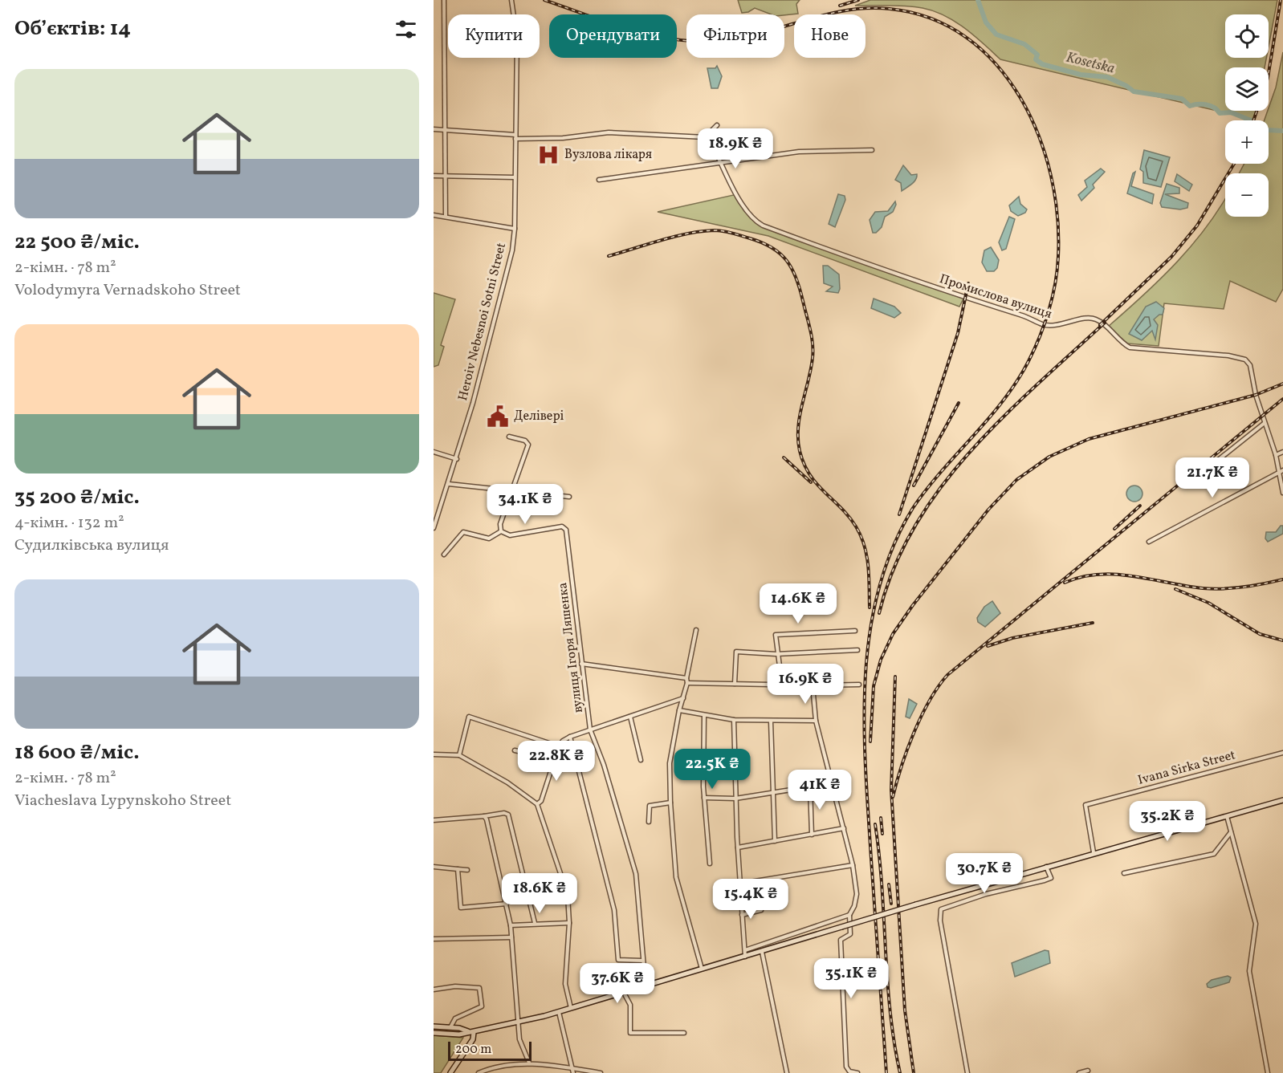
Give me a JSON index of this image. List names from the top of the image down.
{
  "streets": {
    "street": [
      "Промислова вулиця",
      "Heroiv Nebesnoi Sotni Street",
      "вулиця Ігоря Ляшенка",
      "Ivana Sirka Street"
    ]
  },
  "water": ["Kosetska"],
  "places": {
    "hospital": ["Вузлова лікаря"],
    "public building": ["Делівері"]
  },
  "scale_bar": "200 m",
  "page": {
    "heading": "Об’єктів: 14",
    "map_buttons": ["+", "−"],
    "chip": [
      "Купити",
      "Орендувати",
      "Фільтри",
      "Нове"
    ],
    "list": [
      {
        "name": "22 500 ₴/міс.",
        "note": "2-кімн. · 78 m² · Volodymyra Vernadskoho Street"
      },
      {
        "name": "35 200 ₴/міс.",
        "note": "4-кімн. · 132 m² · Судилківська вулиця"
      },
      {
        "name": "18 600 ₴/міс.",
        "note": "2-кімн. · 78 m² · Viacheslava Lypynskoho Street"
      }
    ],
    "price": [
      "18.9K ₴",
      "21.7K ₴",
      "34.1K ₴",
      "14.6K ₴",
      "16.9K ₴",
      "22.8K ₴",
      "22.5K ₴",
      "41K ₴",
      "35.2K ₴",
      "30.7K ₴",
      "18.6K ₴",
      "15.4K ₴",
      "35.1K ₴",
      "37.6K ₴"
    ],
    "scale": "200 m"
  }
}
